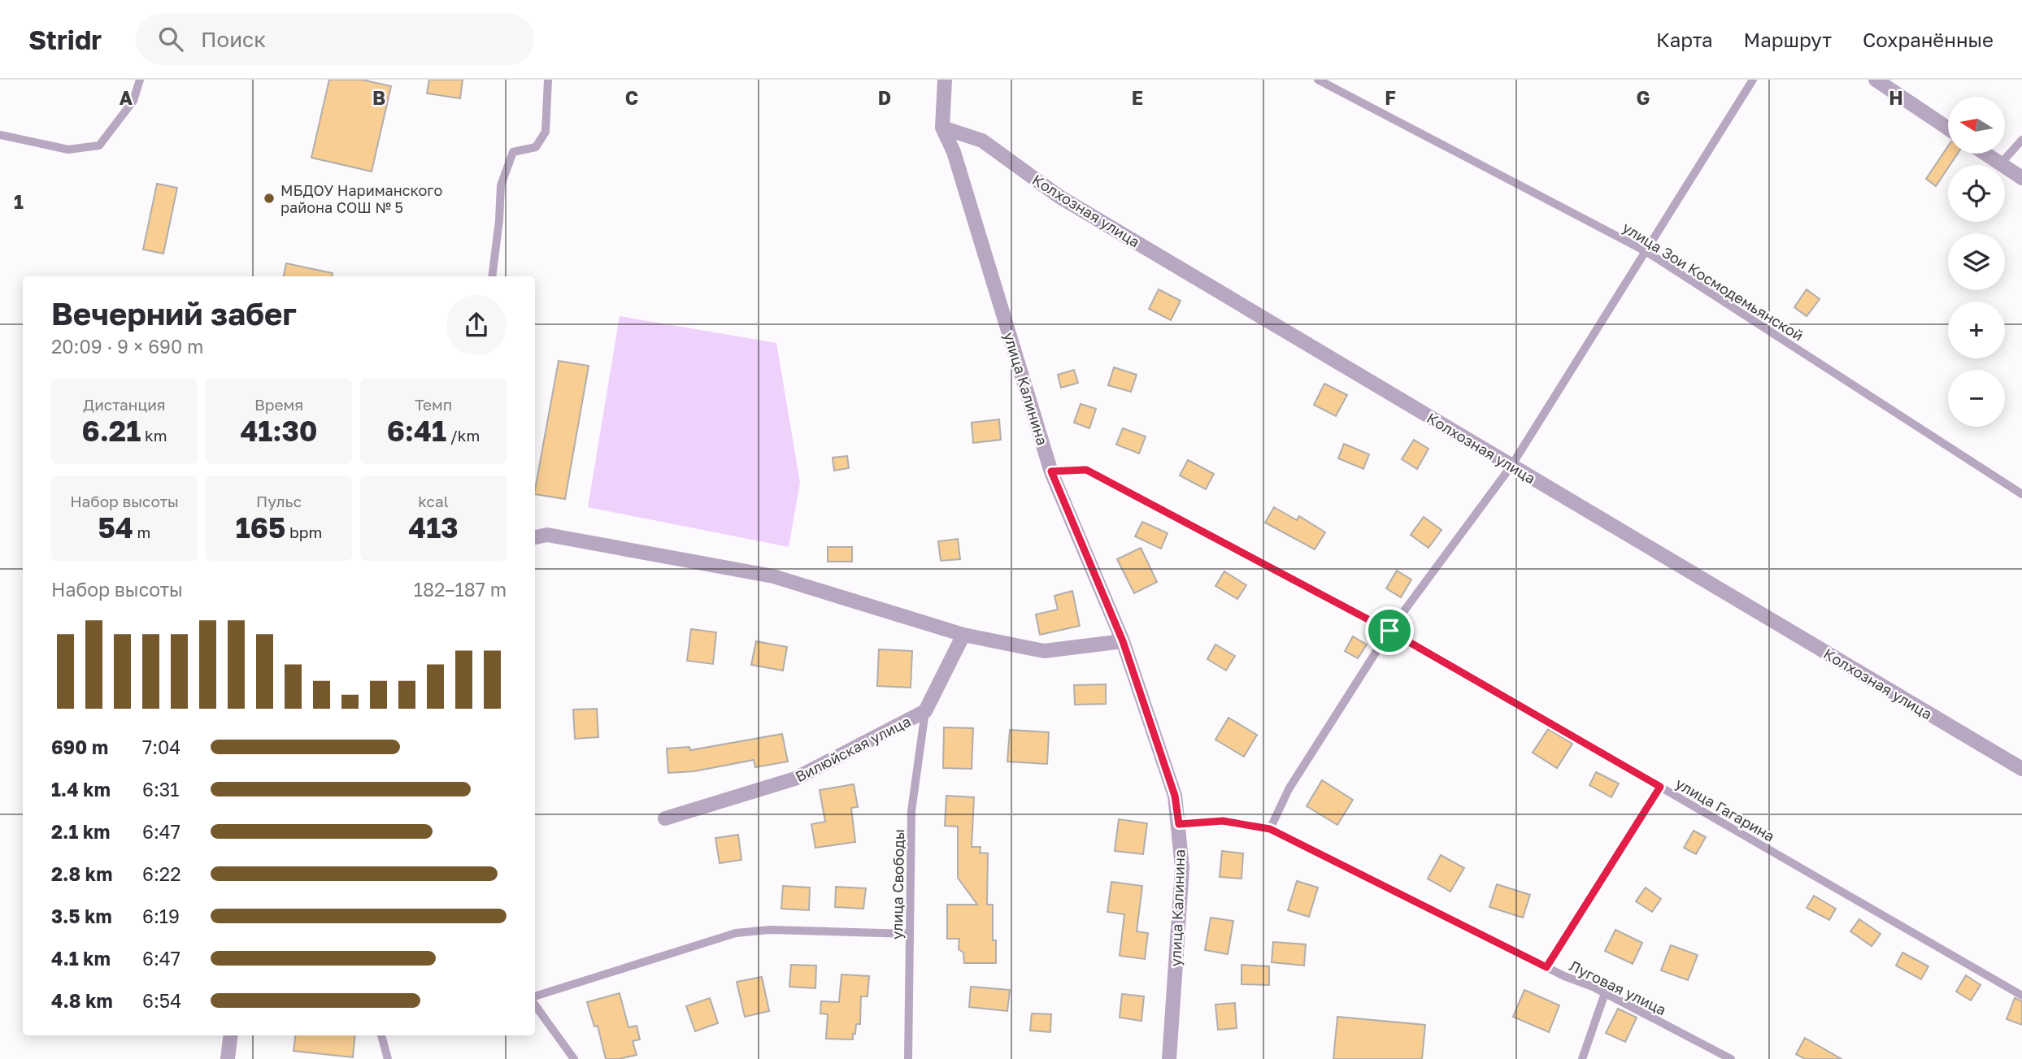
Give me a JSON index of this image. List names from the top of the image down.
{
  "streets": {
    "street": ["Колхозная улица", "улица Калинина", "Вилюйская улица"],
    "lane": [
      "улица Зои Космодемьянской",
      "улица Гагарина",
      "улица Свободы",
      "Луговая улица"
    ]
  },
  "crossings": [
    ["Колхозная улица", "улица Калинина"],
    ["улица Калинина", "улица Гагарина"],
    ["улица Калинина", "Луговая улица"],
    ["Вилюйская улица", "улица Свободы"]
  ],
  "places": ["МБДОУ Нариманского района СОШ № 5"],
  "north": "left",
  "page": {
    "header": "Stridr",
    "search": "Поиск",
    "nav": ["Карта", "Маршрут", "Сохранённые"],
    "map_buttons": ["+", "−"],
    "heading": ["Вечерний забег", "20:09 · 9 × 690 m"],
    "stats": [
      ["Дистанция", "6.21 km"],
      ["Время", "41:30"],
      ["Темп", "6:41 /km"],
      ["Набор высоты", "54 m"],
      ["Пульс", "165 bpm"],
      ["kcal", "413"]
    ],
    "chart": ["Набор высоты", "182–187 m"],
    "list": [
      {
        "name": "690 m",
        "note": "7:04"
      },
      {
        "name": "1.4 km",
        "note": "6:31"
      },
      {
        "name": "2.1 km",
        "note": "6:47"
      },
      {
        "name": "2.8 km",
        "note": "6:22"
      },
      {
        "name": "3.5 km",
        "note": "6:19"
      },
      {
        "name": "4.1 km",
        "note": "6:47"
      },
      {
        "name": "4.8 km",
        "note": "6:54"
      }
    ]
  },
  "grid": {
    "columns": [
      "A",
      "B",
      "C",
      "D",
      "E",
      "F",
      "G",
      "H"
    ],
    "rows": ["1"]
  }
}
